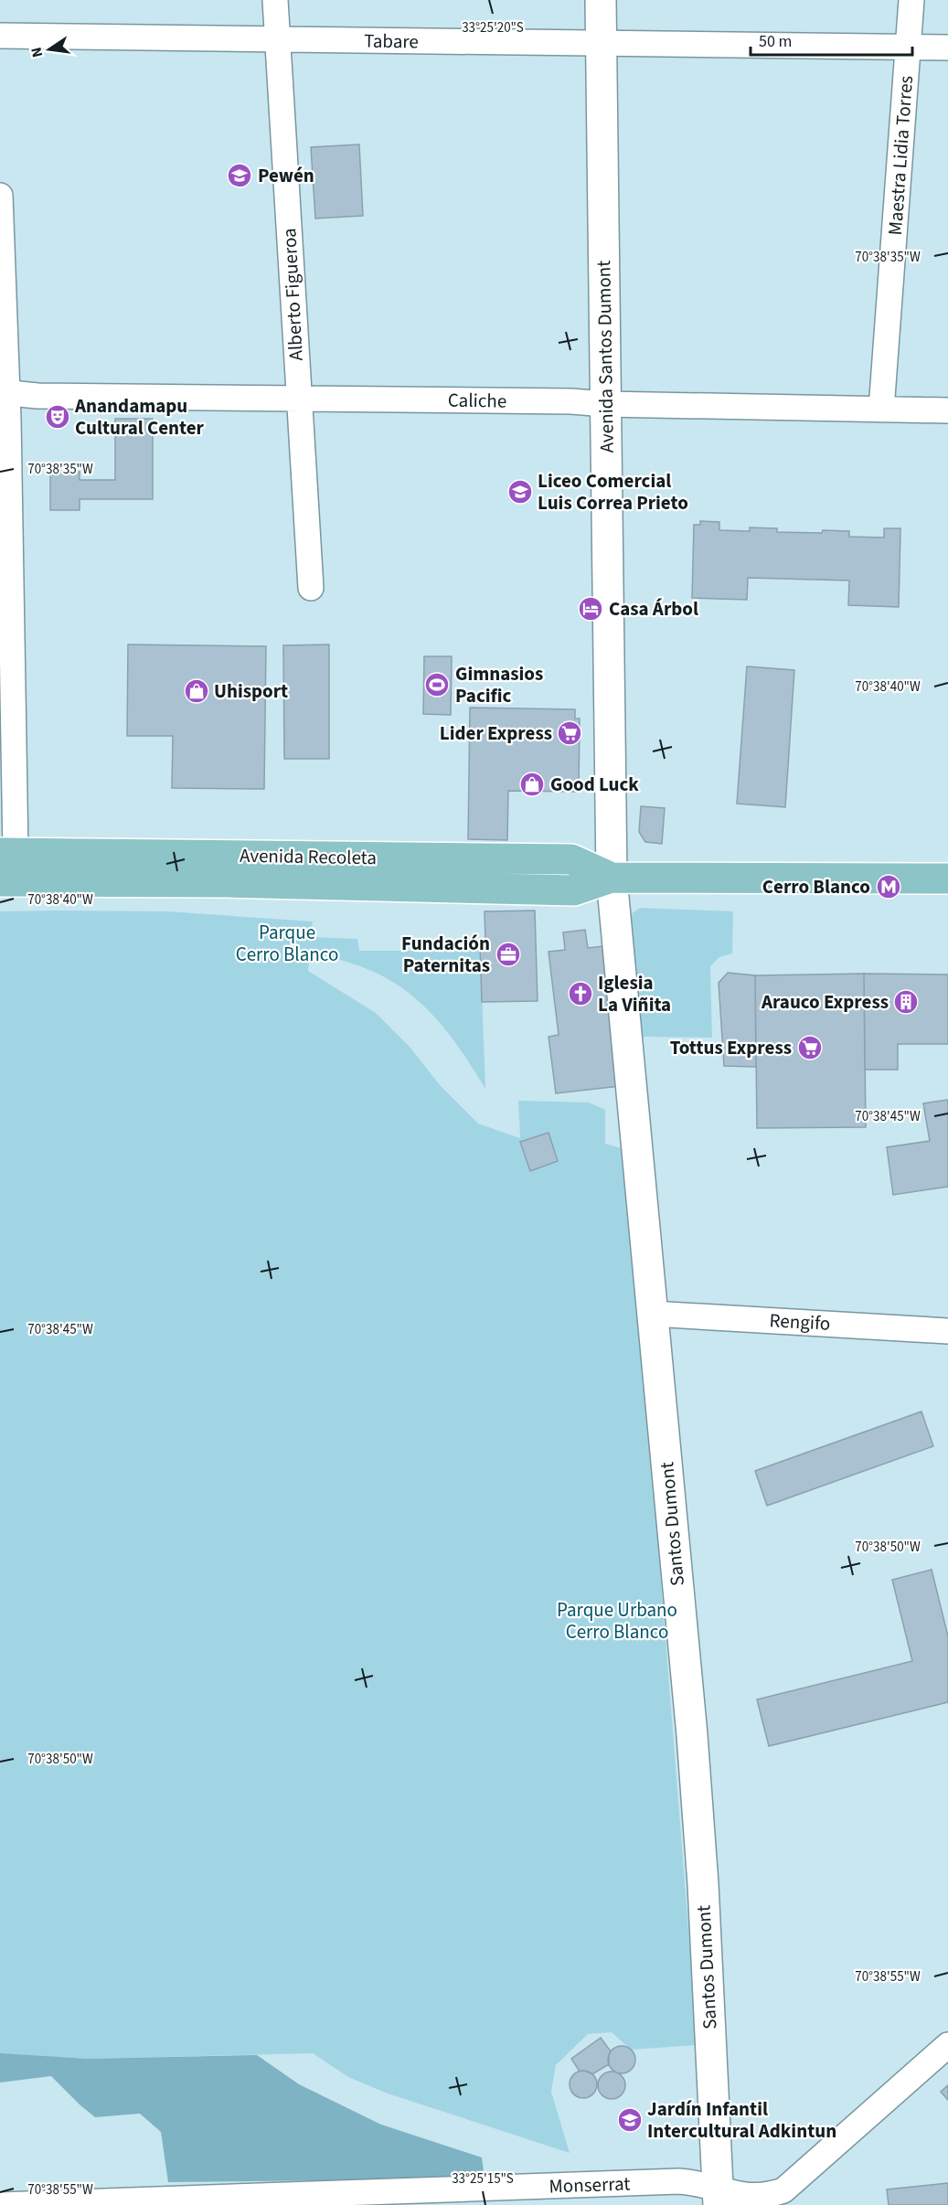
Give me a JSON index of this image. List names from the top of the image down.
{
  "streets": {
    "main road": ["Avenida Santos Dumont", "Avenida Recoleta", "Santos Dumont"],
    "street": [
      "Tabare",
      "Maestra Lidia Torres",
      "Alberto Figueroa",
      "Caliche",
      "Rengifo",
      "Monserrat"
    ]
  },
  "crossings": [
    ["Tabare", "Maestra Lidia Torres"],
    ["Tabare", "Alberto Figueroa"],
    ["Tabare", "Avenida Santos Dumont"],
    ["Maestra Lidia Torres", "Caliche"],
    ["Alberto Figueroa", "Caliche"],
    ["Avenida Santos Dumont", "Caliche"],
    ["Avenida Santos Dumont", "Avenida Recoleta"],
    ["Avenida Santos Dumont", "Santos Dumont"],
    ["Avenida Recoleta", "Santos Dumont"],
    ["Rengifo", "Santos Dumont"],
    ["Santos Dumont", "Monserrat"]
  ],
  "parks": ["Parque Cerro Blanco", "Parque Urbano Cerro Blanco"],
  "places": {
    "school or university": ["Pewén", "Liceo Comercial Luis Correa Prieto", "Jardín Infantil Intercultural Adkintun"],
    "theatre": ["Anandamapu Cultural Center"],
    "hotel": ["Casa Árbol"],
    "sports": ["Gimnasios Pacific"],
    "shop": ["Uhisport", "Good Luck"],
    "supermarket": ["Lider Express", "Tottus Express"],
    "metro station": ["Cerro Blanco"],
    "office": ["Fundación Paternitas"],
    "church": ["Iglesia La Viñita"],
    "building": ["Arauco Express"]
  },
  "scale_bar": "50 m",
  "north": "left",
  "coordinates": [
    "33°25'20\"S",
    "70°38'35\"W",
    "70°38'40\"W",
    "70°38'45\"W",
    "70°38'50\"W",
    "70°38'55\"W",
    "33°25'15\"S"
  ]
}
